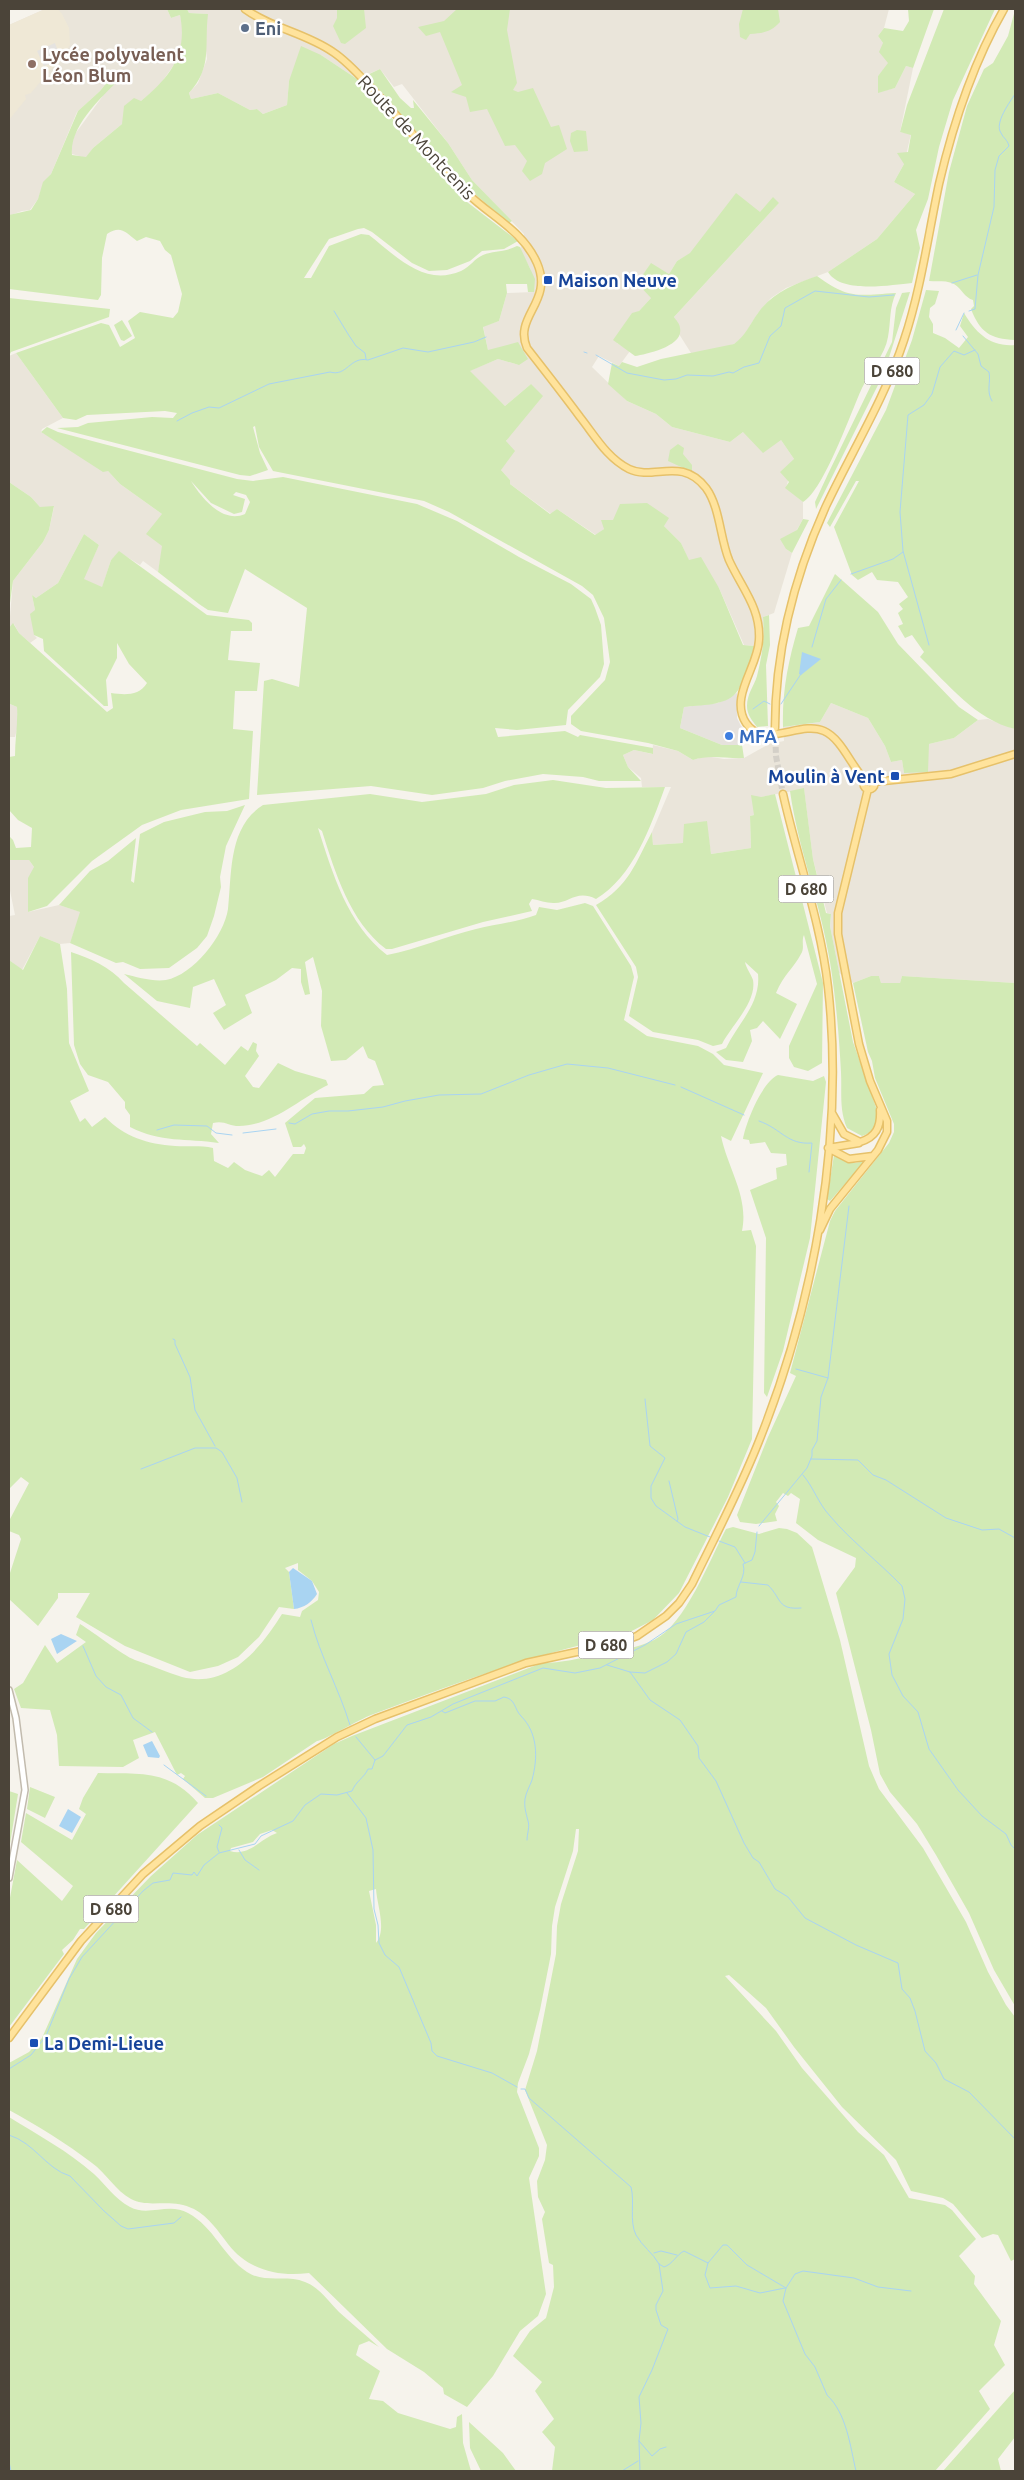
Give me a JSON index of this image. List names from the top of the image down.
{
  "streets": {
    "main road": ["Route de Montcenis", "D 680"]
  },
  "places": {
    "other": ["Eni", "Lycée polyvalent Léon Blum", "MFA"],
    "transit": ["Maison Neuve", "Moulin à Vent", "La Demi-Lieue"]
  }
}
